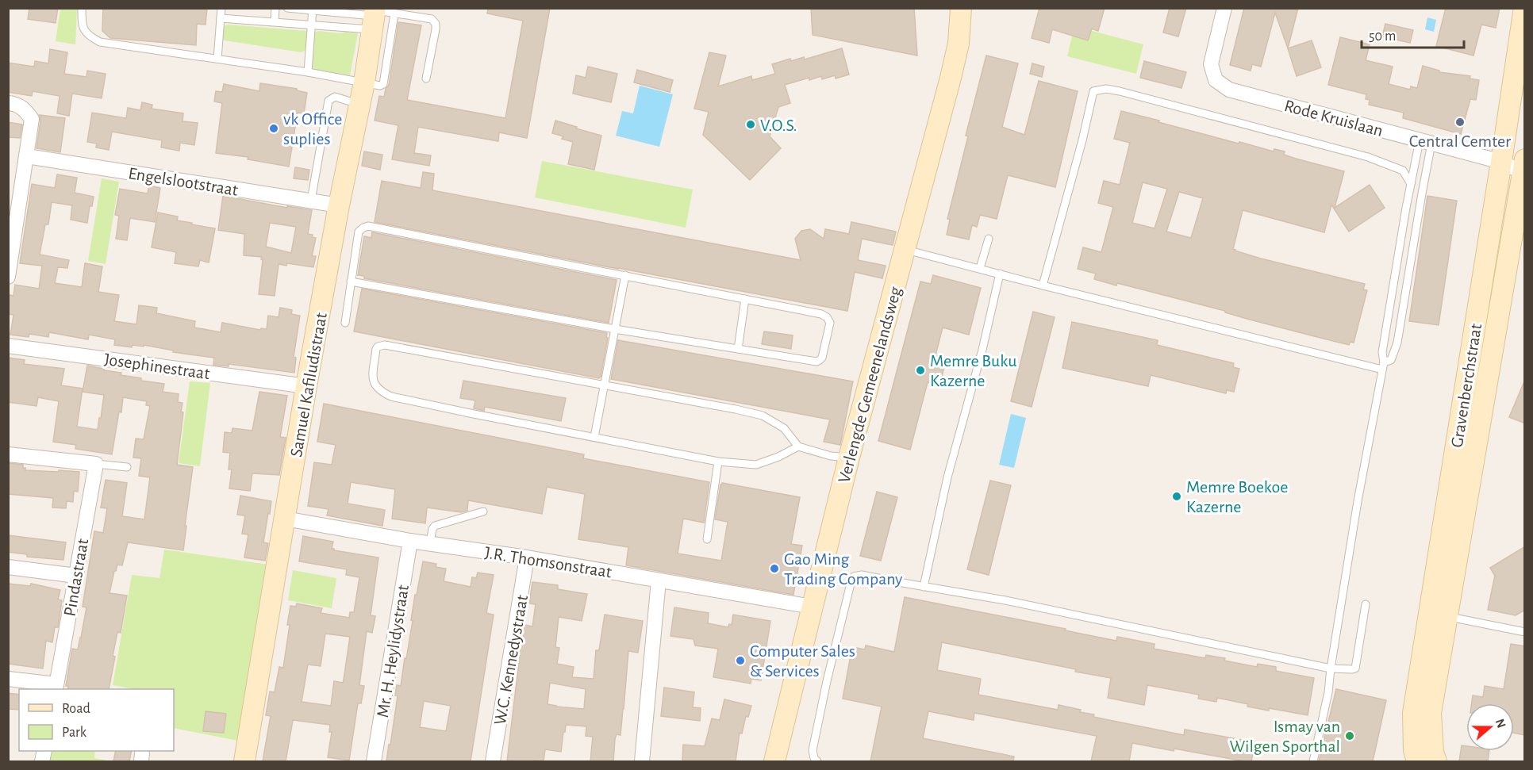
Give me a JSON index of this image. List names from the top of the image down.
{
  "streets": {
    "street": [
      "Rode Kruislaan",
      "Engelslootstraat",
      "Josephinestraat",
      "Samuel Kafiludistraat",
      "Verlengde Gemeenelandsweg",
      "Gravenberchstraat",
      "J.R. Thomsonstraat",
      "Pindastraat",
      "Mr. H. Heylidystraat",
      "W.C. Kennedystraat"
    ]
  },
  "crossings": [
    ["Rode Kruislaan", "Gravenberchstraat"],
    ["Engelslootstraat", "Samuel Kafiludistraat"],
    ["Josephinestraat", "Samuel Kafiludistraat"],
    ["Samuel Kafiludistraat", "J.R. Thomsonstraat"],
    ["Verlengde Gemeenelandsweg", "J.R. Thomsonstraat"],
    ["J.R. Thomsonstraat", "Mr. H. Heylidystraat"],
    ["J.R. Thomsonstraat", "W.C. Kennedystraat"]
  ],
  "places": [
    "Central Cemter",
    "V.O.S.",
    "vk Office suplies",
    "Memre Buku Kazerne",
    "Memre Boekoe Kazerne",
    "Gao Ming Trading Company",
    "Computer Sales & Services",
    "Ismay van Wilgen Sporthal"
  ],
  "legend": ["Road", "Park"],
  "scale_bar": "50 m",
  "north": "right"
}
